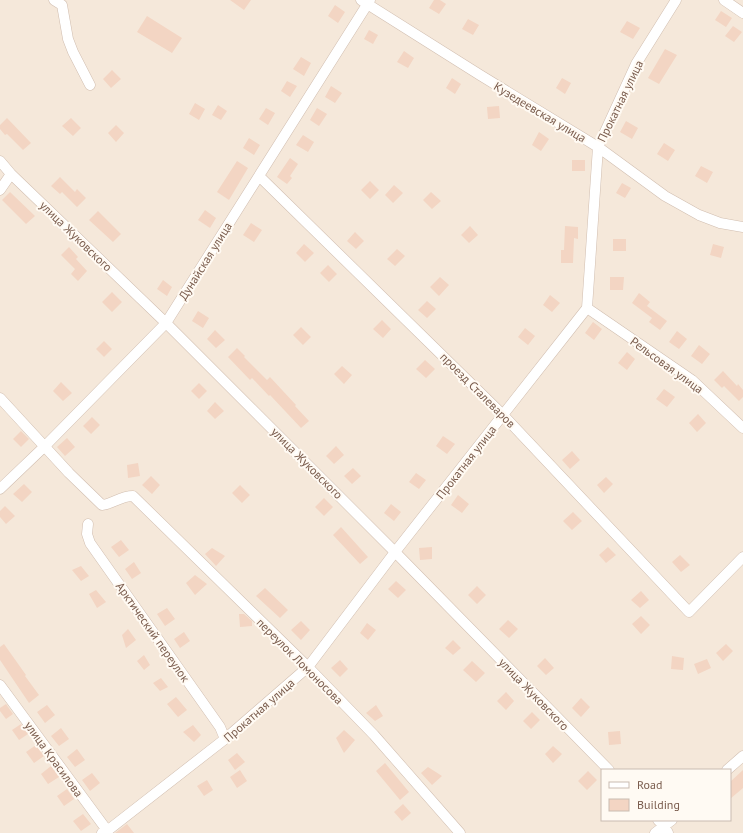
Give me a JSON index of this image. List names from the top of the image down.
{
  "streets": {
    "street": [
      "Прокатная улица",
      "Кузедеевская улица",
      "улица Жуковского",
      "Дунайская улица",
      "Рельсовая улица",
      "проезд Сталеваров",
      "Арктический переулок",
      "переулок Ломоносова",
      "улица Красилова"
    ]
  },
  "crossings": [
    ["Прокатная улица", "Кузедеевская улица"],
    ["Прокатная улица", "улица Жуковского"],
    ["Прокатная улица", "Рельсовая улица"],
    ["Прокатная улица", "проезд Сталеваров"],
    ["Прокатная улица", "Арктический переулок"],
    ["Прокатная улица", "переулок Ломоносова"],
    ["Прокатная улица", "улица Красилова"],
    ["Кузедеевская улица", "Дунайская улица"],
    ["улица Жуковского", "Дунайская улица"],
    ["Дунайская улица", "проезд Сталеваров"],
    ["Дунайская улица", "переулок Ломоносова"]
  ],
  "legend": ["Road", "Building"]
}
